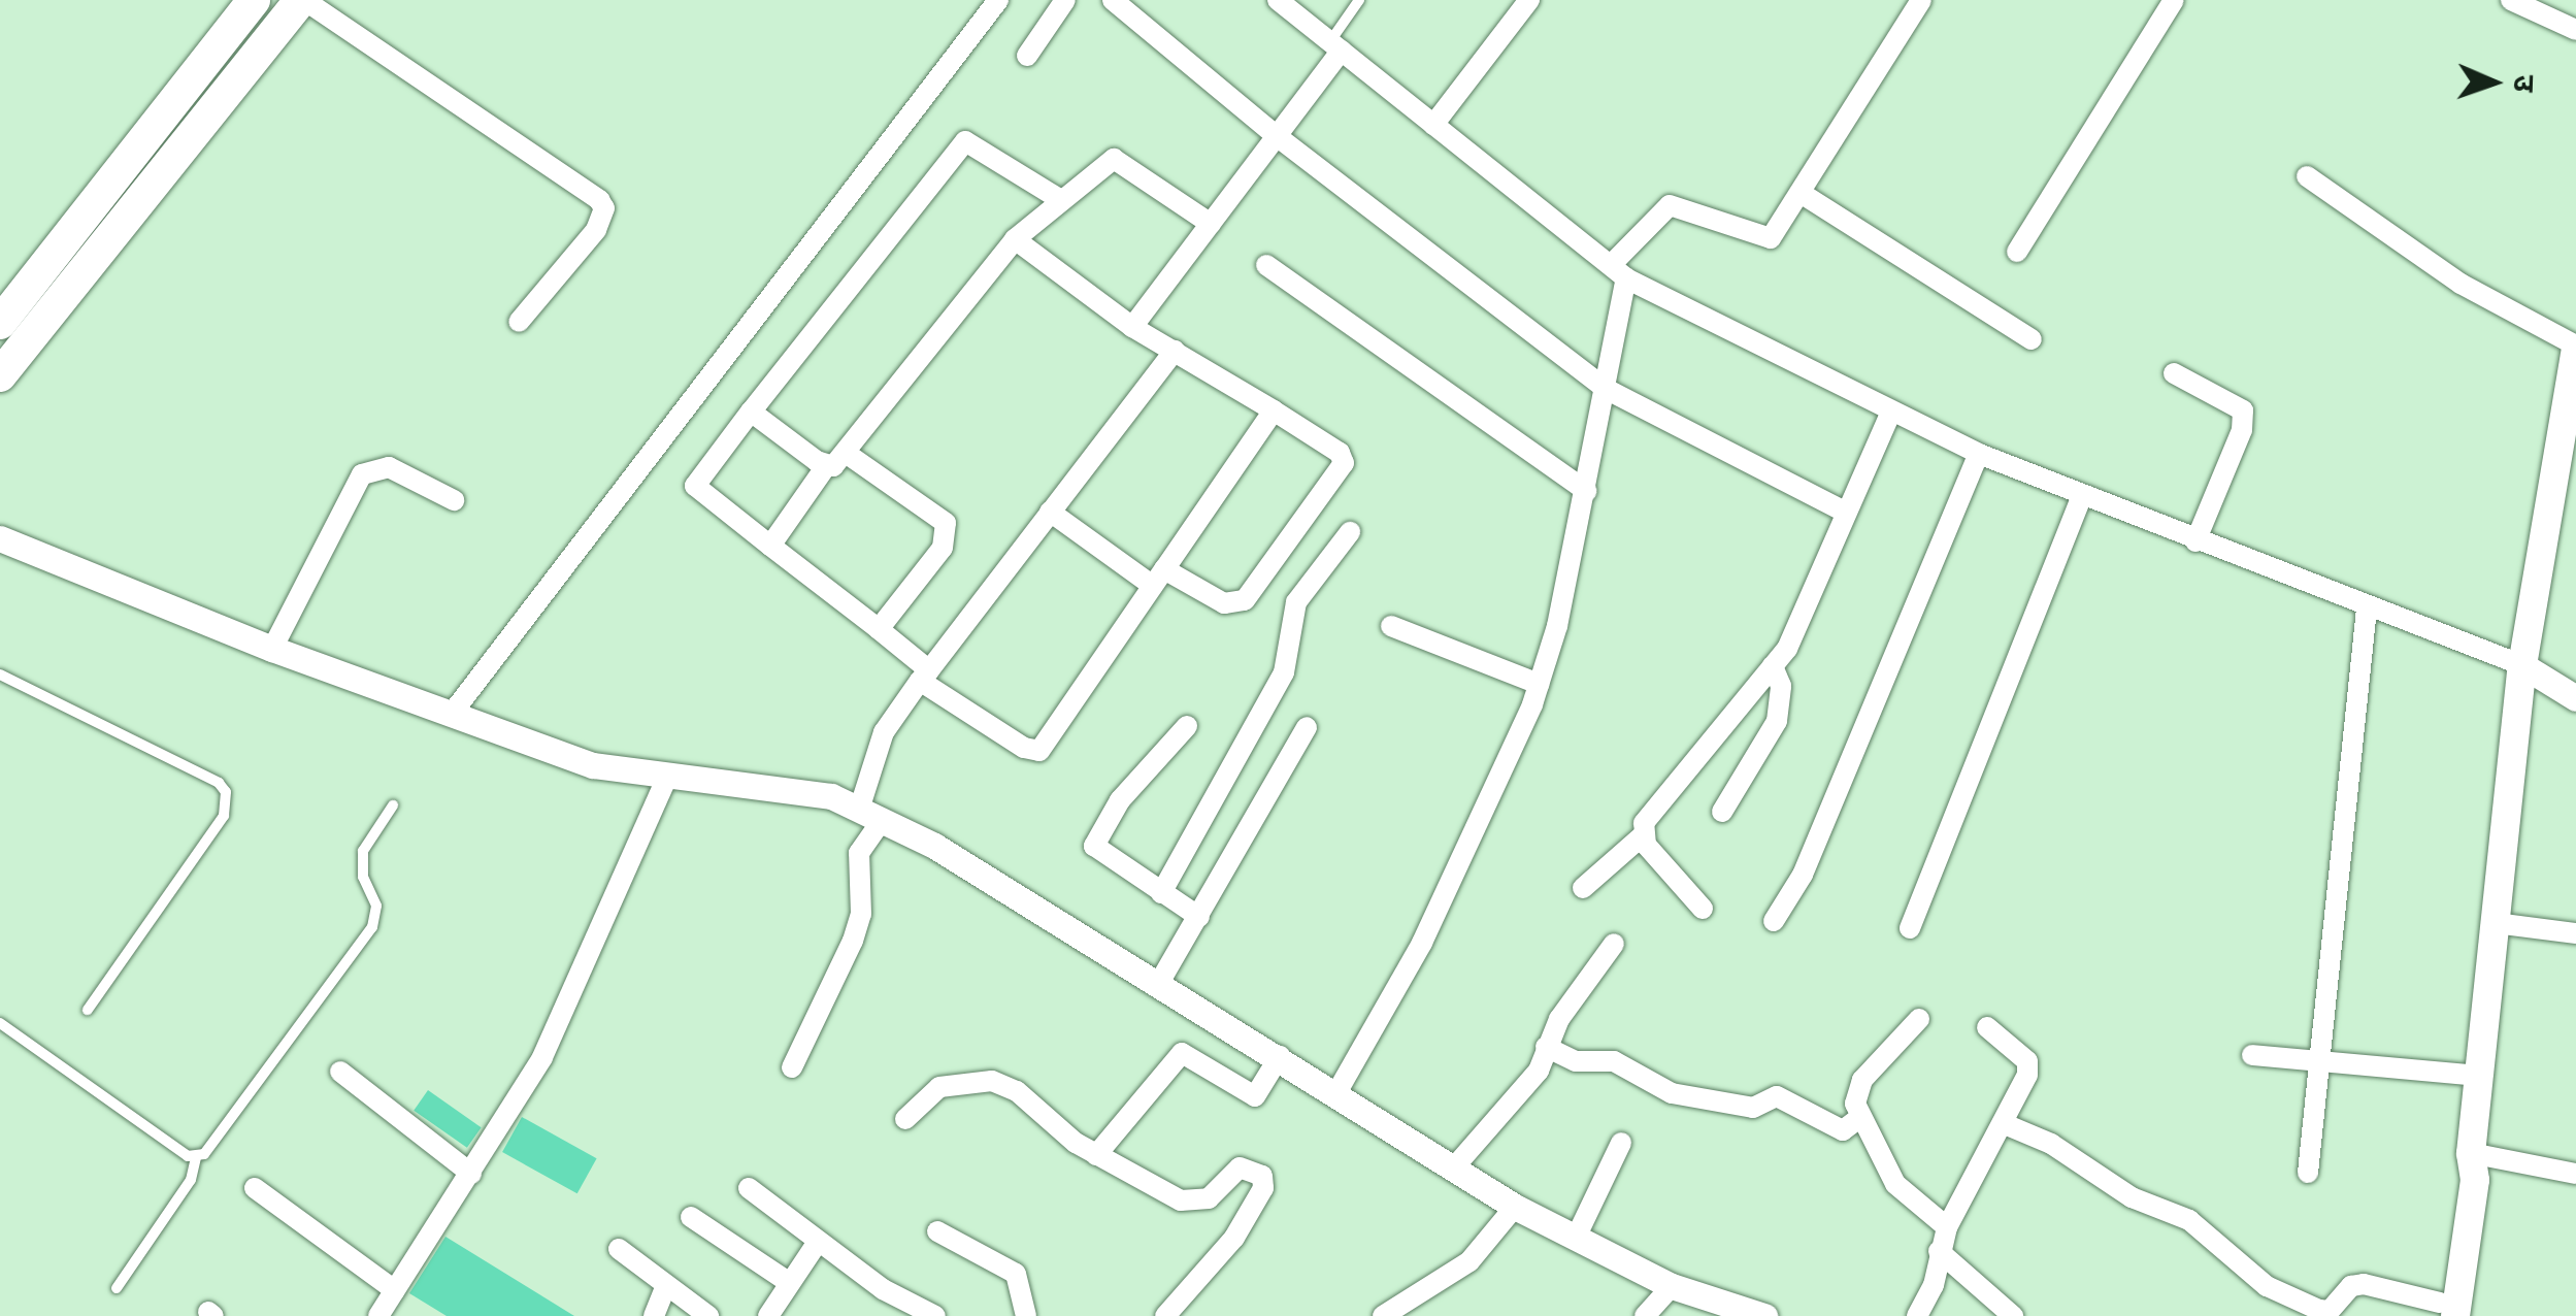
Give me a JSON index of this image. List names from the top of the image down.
{
  "north": "right"
}
